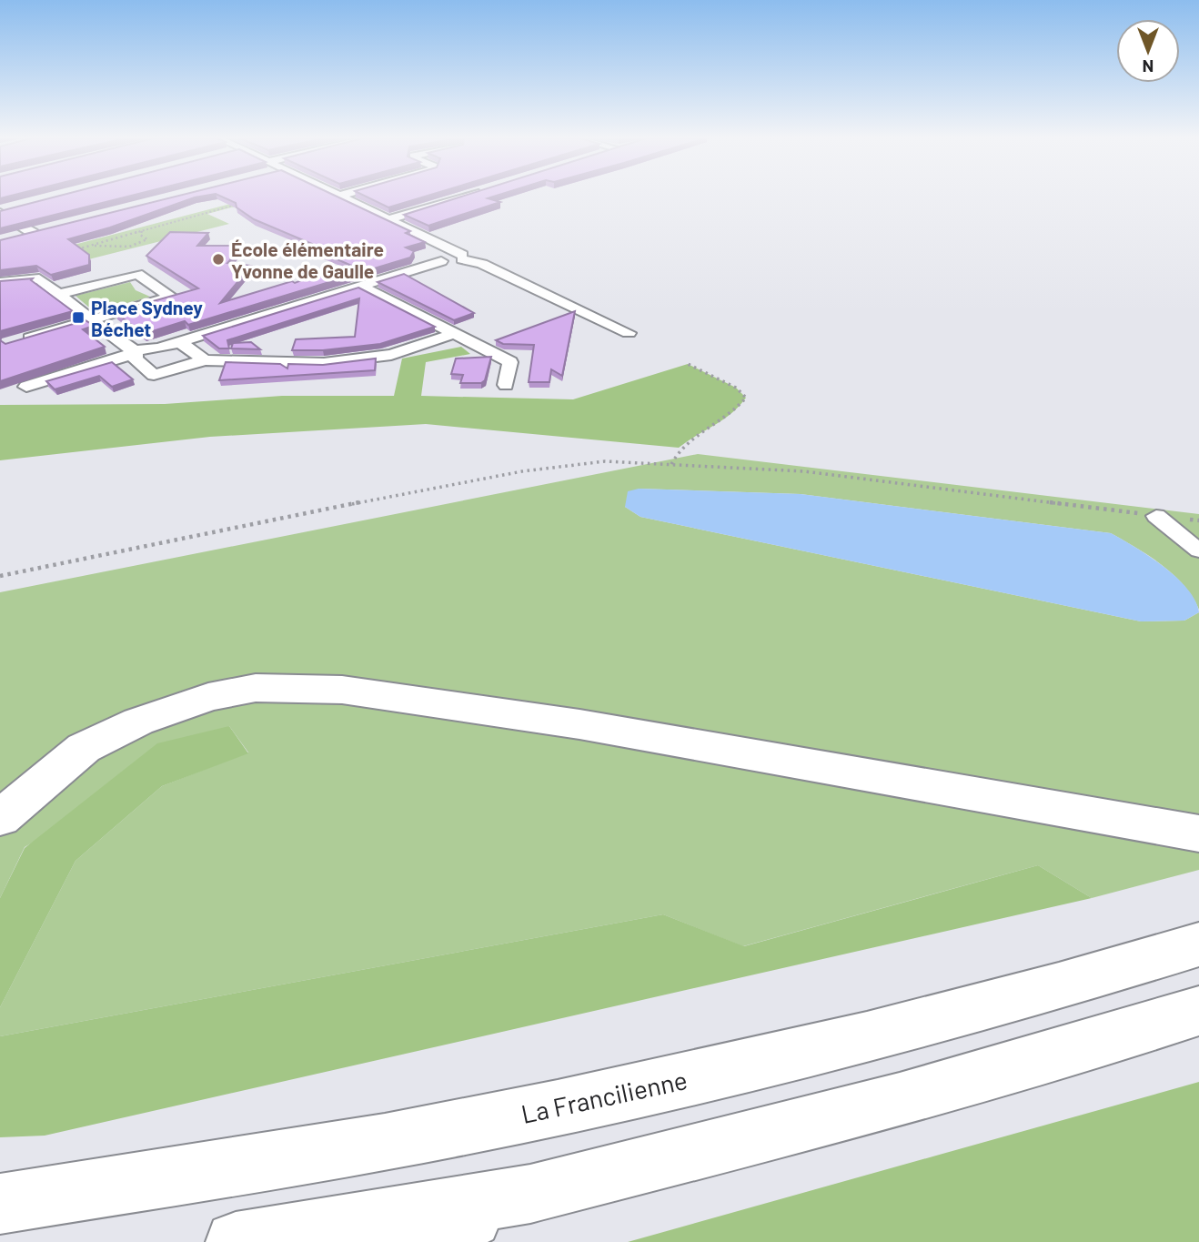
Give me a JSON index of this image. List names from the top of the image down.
{
  "streets": {
    "highway": ["La Francilienne"]
  },
  "places": {
    "other": ["École élémentaire Yvonne de Gaulle"],
    "transit": ["Place Sydney Béchet"]
  },
  "north": "bottom"
}
